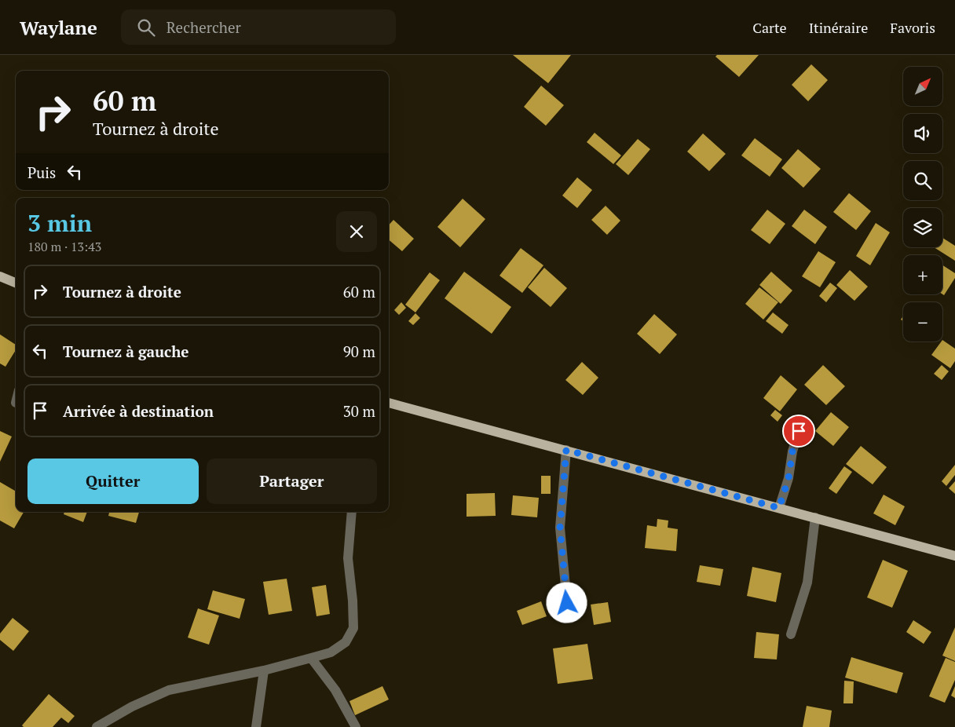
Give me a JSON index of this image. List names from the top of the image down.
{
  "north": "top right",
  "page": {
    "header": "Waylane",
    "search": "Rechercher",
    "nav": ["Carte", "Itinéraire", "Favoris"],
    "map_buttons": ["+", "−"],
    "turn": ["60 m", "Tournez à droite"],
    "then": "Puis",
    "heading": ["3 min", "180 m · 13:43"],
    "list": [
      {
        "name": "Tournez à droite",
        "value": "60 m"
      },
      {
        "name": "Tournez à gauche",
        "value": "90 m"
      },
      {
        "name": "Arrivée à destination",
        "value": "30 m"
      }
    ],
    "buttons": ["Quitter", "Partager"]
  }
}
